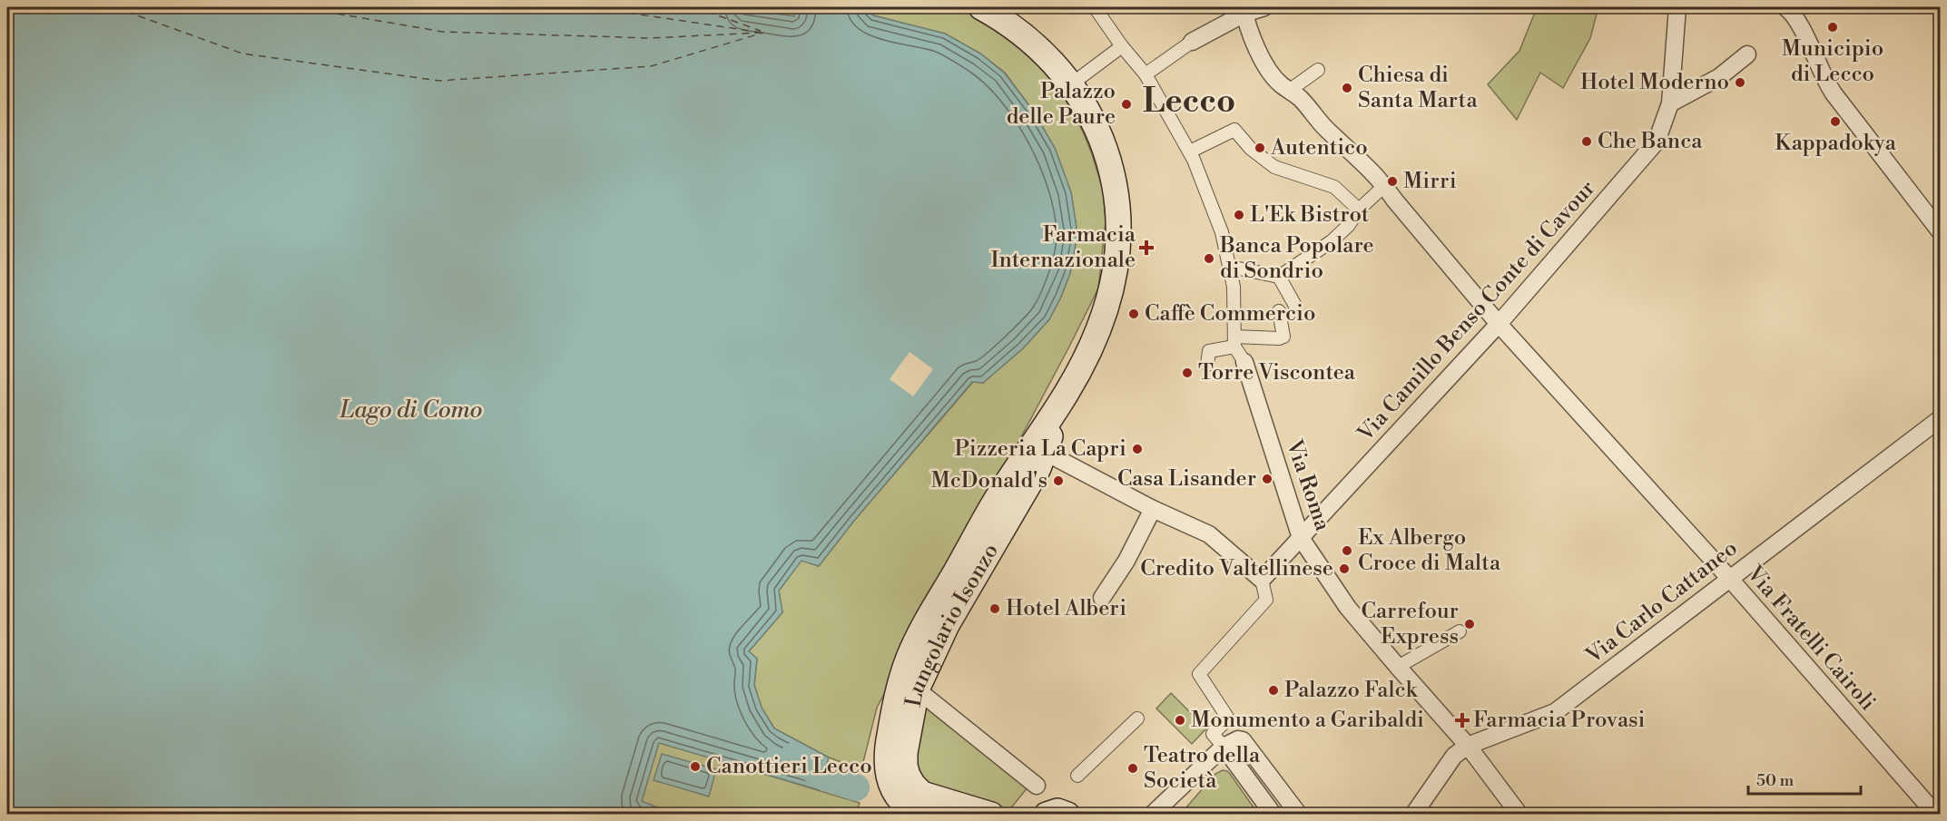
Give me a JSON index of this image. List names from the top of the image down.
{
  "streets": {
    "main road": ["Lungolario Isonzo"],
    "street": [
      "Via Camillo Benso Conte di Cavour",
      "Via Roma",
      "Via Carlo Cattaneo",
      "Via Fratelli Cairoli"
    ]
  },
  "crossings": [
    ["Via Camillo Benso Conte di Cavour", "Via Roma"],
    ["Via Camillo Benso Conte di Cavour", "Via Fratelli Cairoli"],
    ["Via Roma", "Via Carlo Cattaneo"],
    ["Via Carlo Cattaneo", "Via Fratelli Cairoli"]
  ],
  "districts": ["Lecco"],
  "water": ["Lago di Como"],
  "places": {
    "other": [
      "Municipio di Lecco",
      "Hotel Moderno",
      "Chiesa di Santa Marta",
      "Palazzo delle Paure",
      "Kappadokya",
      "Che Banca",
      "Autentico",
      "Mirri",
      "L'Ek Bistrot",
      "Banca Popolare di Sondrio",
      "Caffè Commercio",
      "Torre Viscontea",
      "Pizzeria La Capri",
      "Casa Lisander",
      "McDonald's",
      "Ex Albergo Croce di Malta",
      "Credito Valtellinese",
      "Hotel Alberi",
      "Carrefour Express",
      "Palazzo Falck",
      "Monumento a Garibaldi",
      "Canottieri Lecco",
      "Teatro della Società"
    ],
    "health": ["Farmacia Internazionale", "Farmacia Provasi"]
  },
  "scale_bar": "50 m"
}
